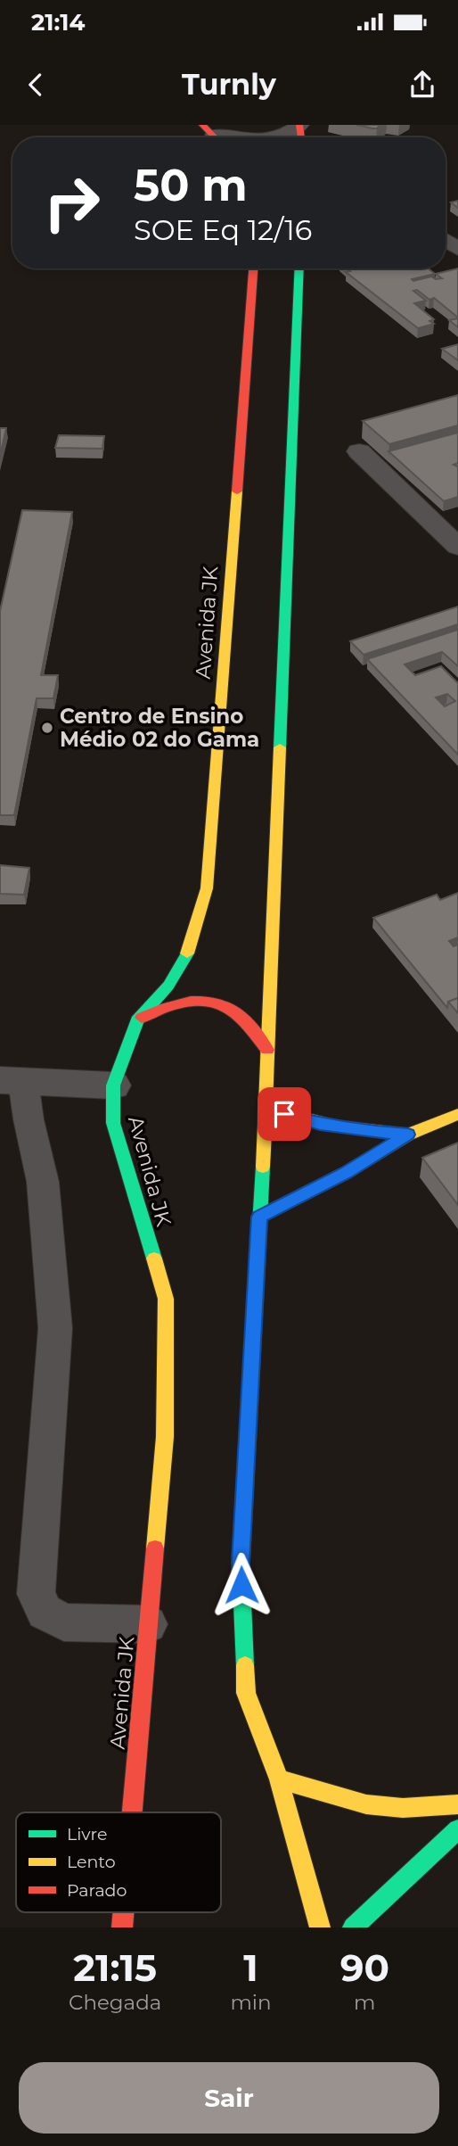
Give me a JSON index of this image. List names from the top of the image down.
{
  "streets": {
    "main road": ["Avenida JK"]
  },
  "places": ["Centro de Ensino Médio 02 do Gama"],
  "legend": ["Livre", "Lento", "Parado"],
  "page": {
    "status": "21:14",
    "header": "Turnly",
    "turn": ["50 m", "SOE Eq 12/16"],
    "eta": [
      "21:15",
      "Chegada",
      "1",
      "min",
      "90",
      "m"
    ],
    "buttons": "Sair"
  }
}
